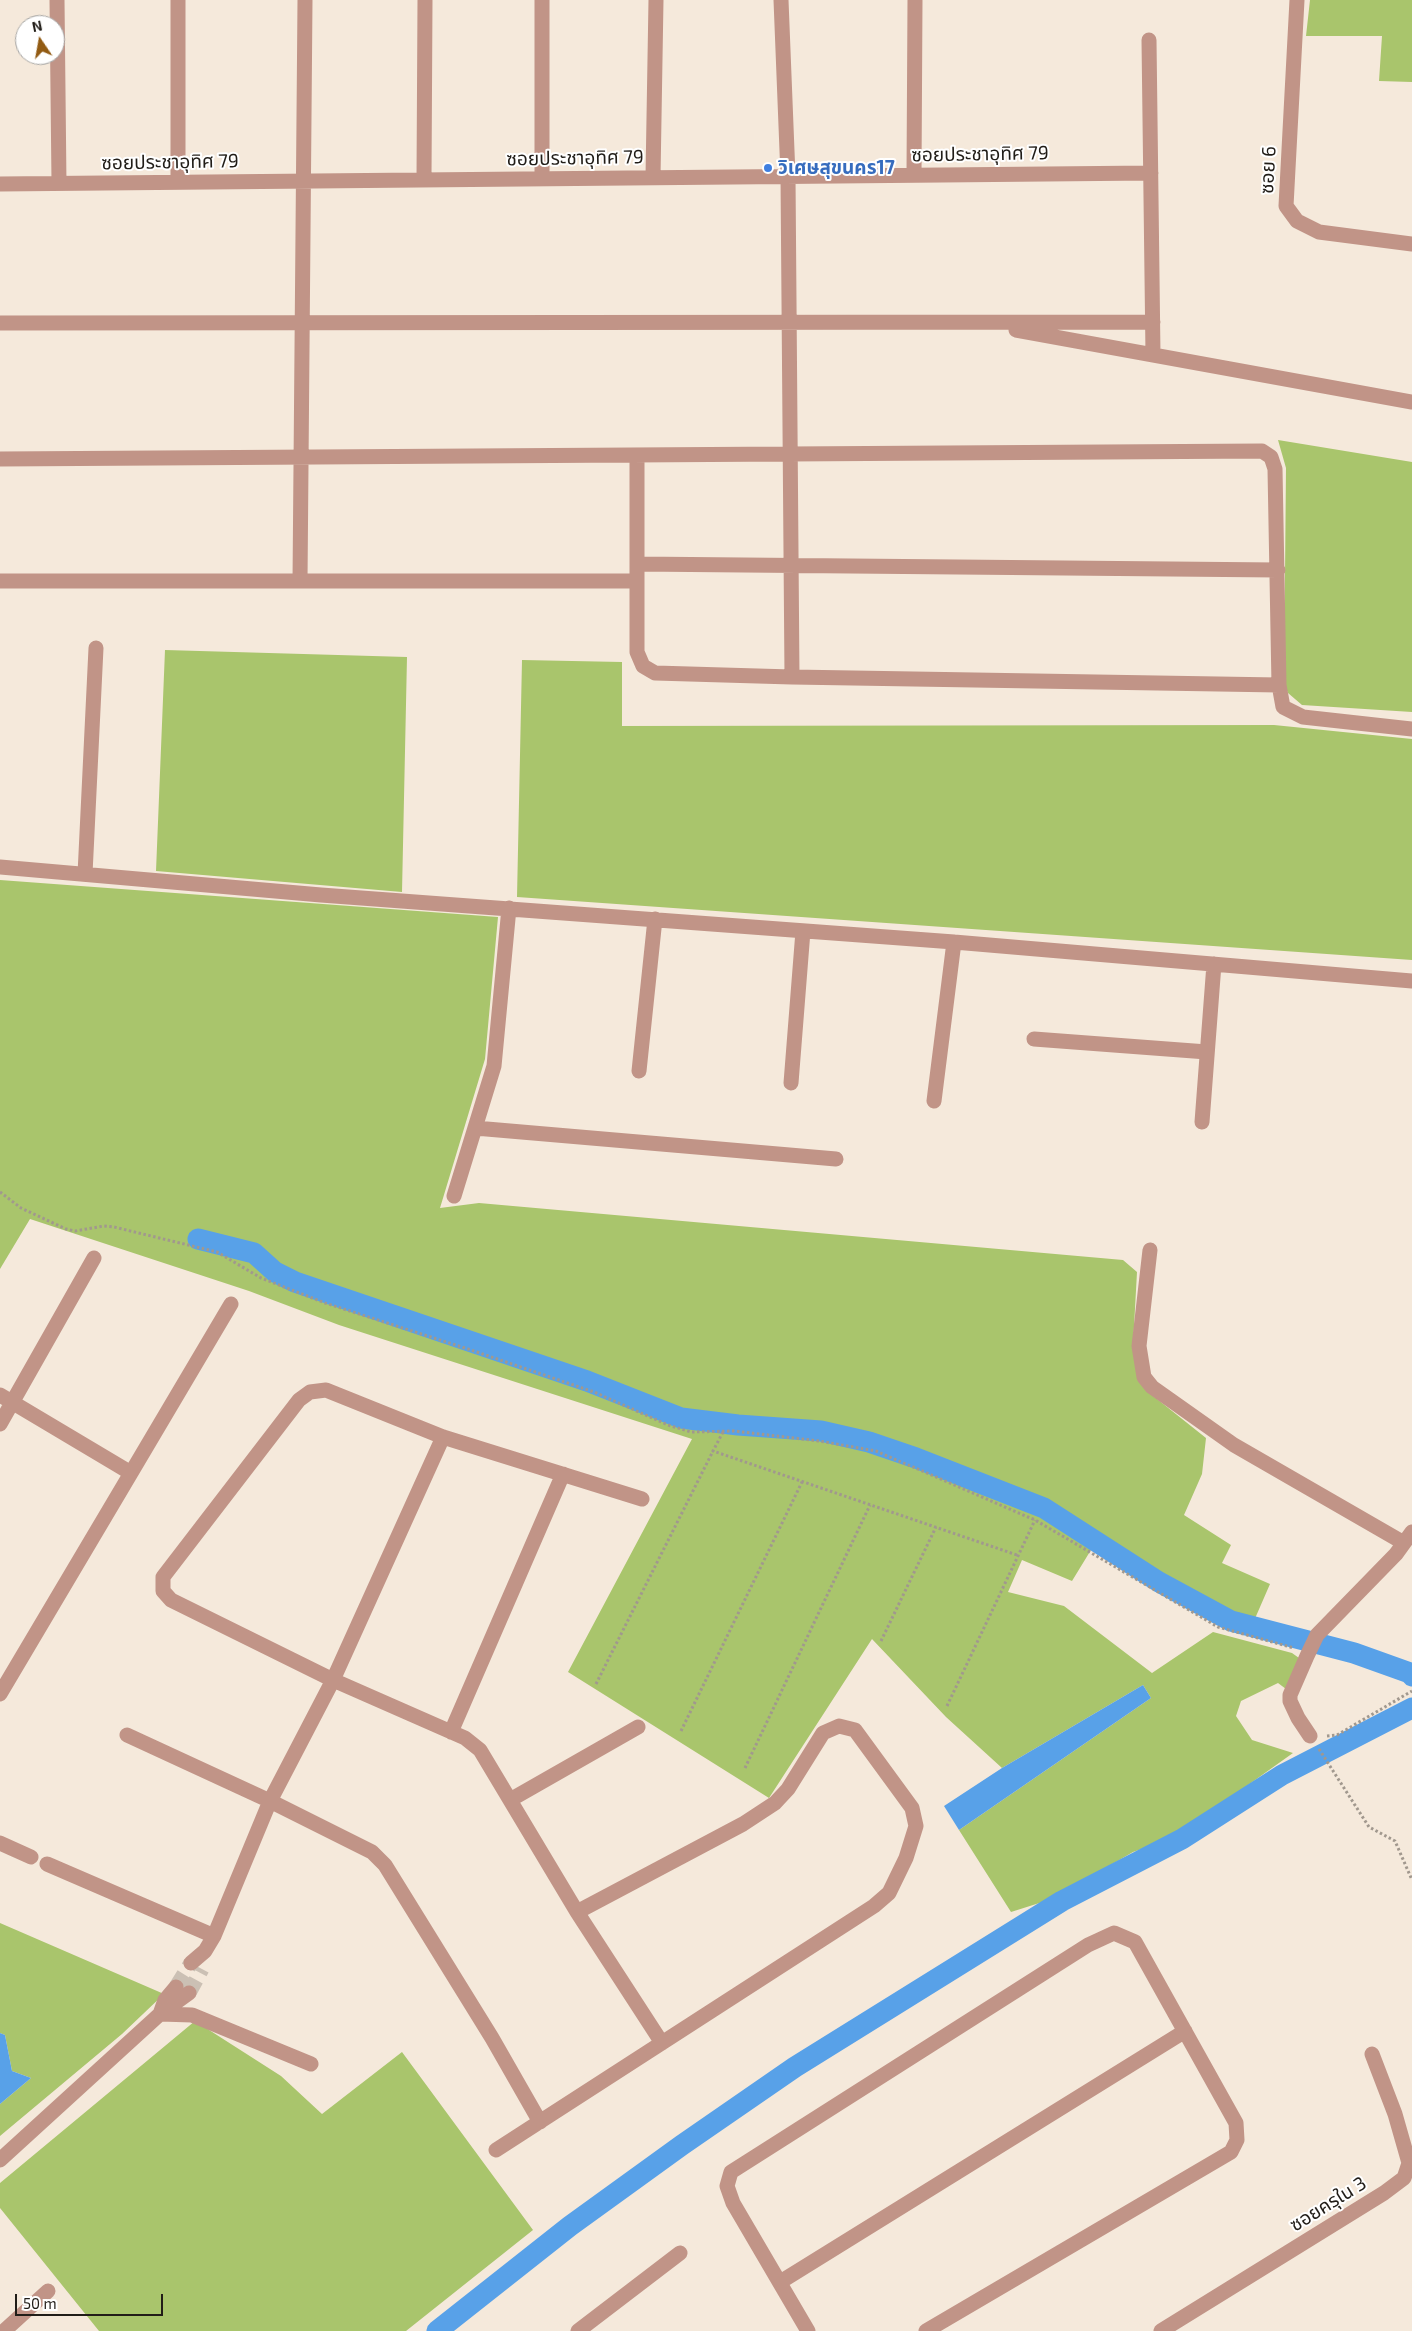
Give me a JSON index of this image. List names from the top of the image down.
{
  "streets": {
    "street": ["ซอยประชาอุทิศ 79", "ซอย 6", "ซอยครุใน 3"]
  },
  "places": ["วิเศษสุขนคร17"],
  "scale_bar": "50 m",
  "north": "top"
}
